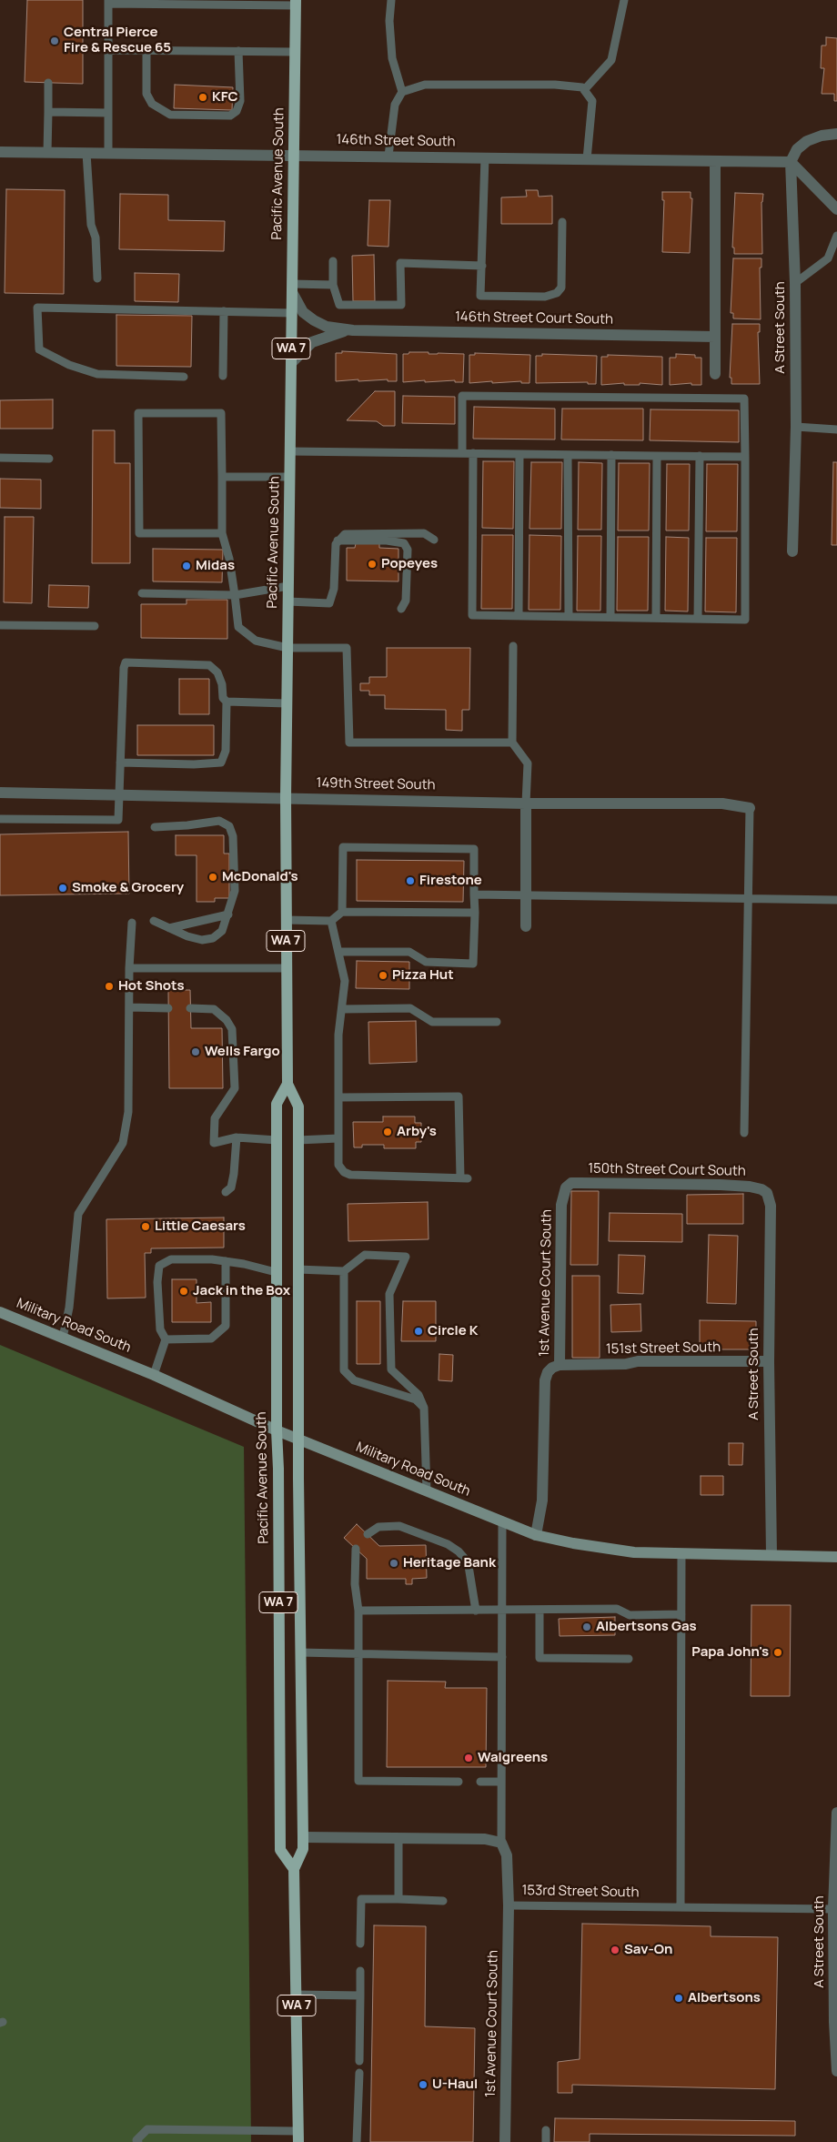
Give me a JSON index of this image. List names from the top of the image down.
{
  "streets": {
    "main road": ["Pacific Avenue South", "WA 7", "Military Road South"],
    "street": [
      "146th Street South",
      "146th Street Court South",
      "A Street South",
      "149th Street South",
      "150th Street Court South",
      "1st Avenue Court South",
      "151st Street South",
      "153rd Street South"
    ]
  },
  "crossings": [
    ["146th Street South", "Pacific Avenue South"],
    ["146th Street South", "A Street South"],
    ["Pacific Avenue South", "146th Street Court South"],
    ["Pacific Avenue South", "149th Street South"],
    ["Pacific Avenue South", "Military Road South"],
    ["A Street South", "150th Street Court South"],
    ["A Street South", "Military Road South"],
    ["A Street South", "151st Street South"],
    ["A Street South", "153rd Street South"],
    ["150th Street Court South", "1st Avenue Court South"],
    ["1st Avenue Court South", "Military Road South"],
    ["1st Avenue Court South", "151st Street South"],
    ["1st Avenue Court South", "153rd Street South"]
  ],
  "places": [
    "Central Pierce Fire & Rescue 65",
    "KFC",
    "Popeyes",
    "Midas",
    "McDonald's",
    "Firestone",
    "Smoke & Grocery",
    "Pizza Hut",
    "Hot Shots",
    "Wells Fargo",
    "Arby's",
    "Little Caesars",
    "Jack in the Box",
    "Circle K",
    "Heritage Bank",
    "Albertsons Gas",
    "Papa John's",
    "Walgreens",
    "Sav-On",
    "Albertsons",
    "U-Haul"
  ]
}
